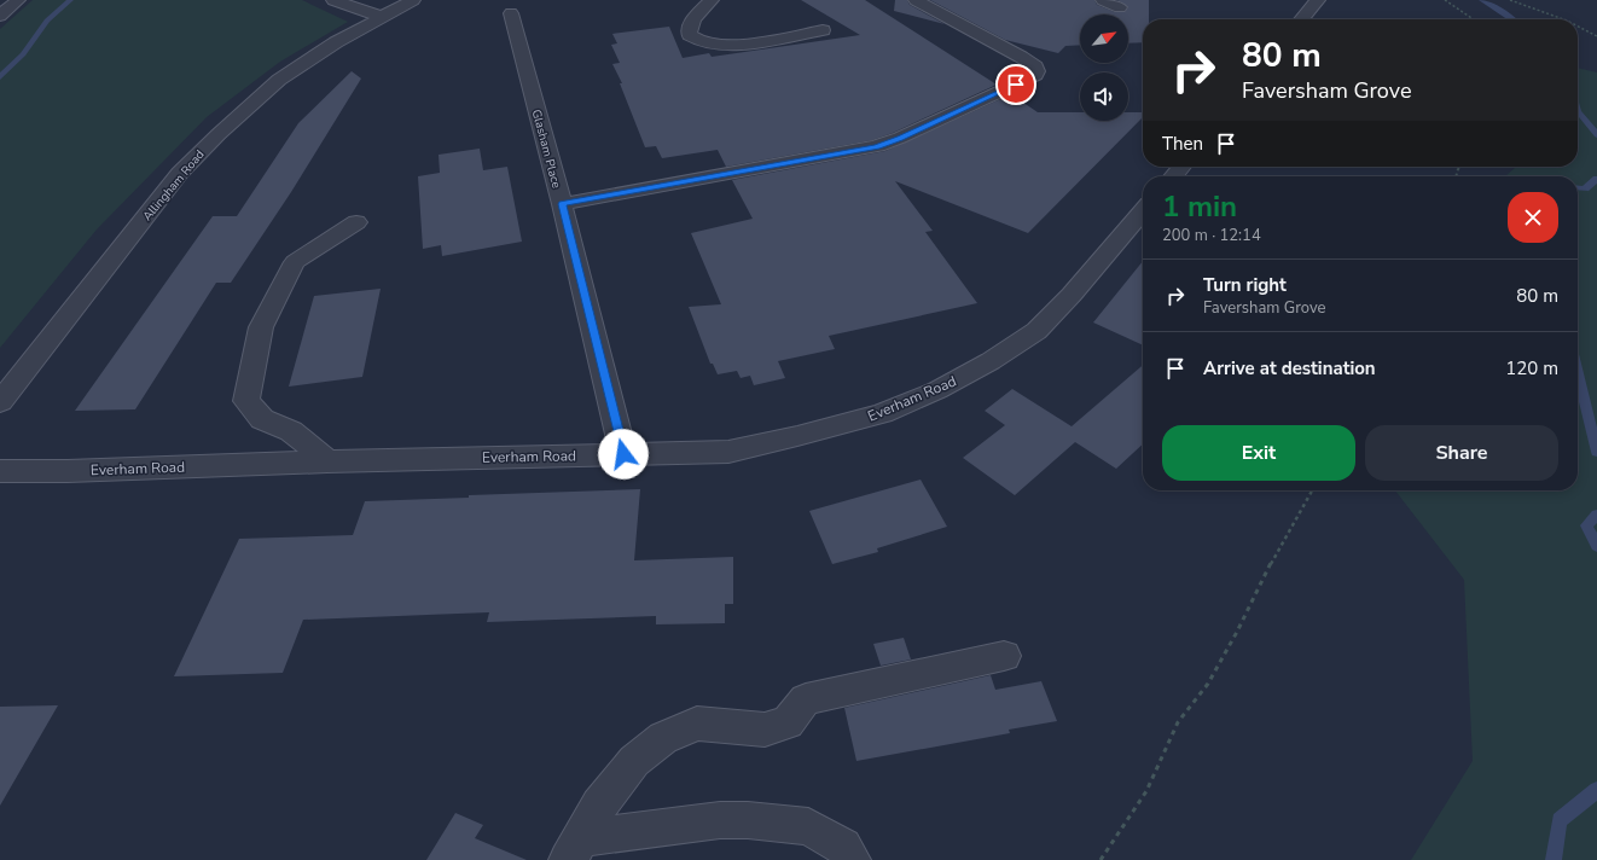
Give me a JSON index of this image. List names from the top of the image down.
{
  "streets": {
    "street": ["Glasham Place", "Allingham Road", "Everham Road"]
  },
  "crossings": [
    ["Glasham Place", "Everham Road"]
  ],
  "north": "top right",
  "page": {
    "turn": ["80 m", "Faversham Grove"],
    "then": "Then",
    "heading": ["1 min", "200 m · 12:14"],
    "list": [
      {
        "name": "Turn right",
        "note": "Faversham Grove",
        "value": "80 m"
      },
      {
        "name": "Arrive at destination",
        "value": "120 m"
      }
    ],
    "buttons": ["Exit", "Share"]
  }
}
